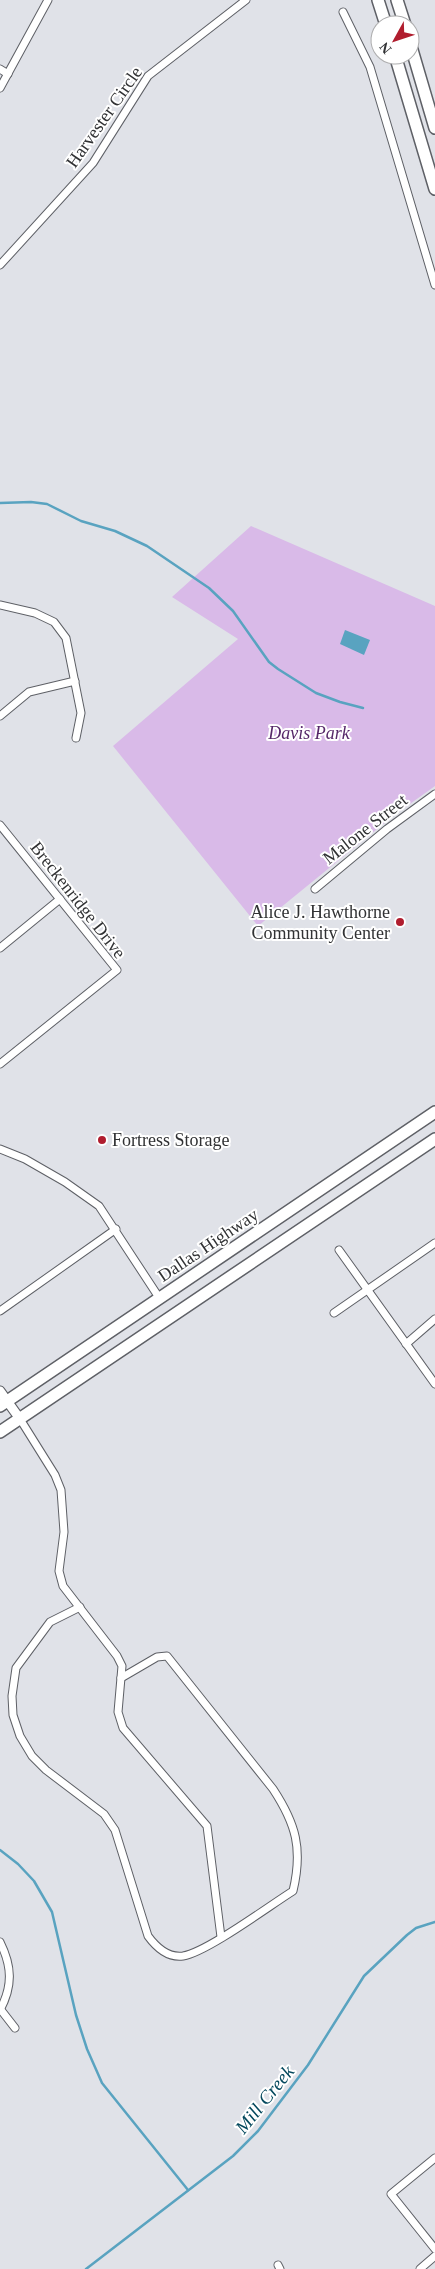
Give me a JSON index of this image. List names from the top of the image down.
{
  "streets": {
    "main road": ["Dallas Highway"],
    "street": ["Harvester Circle", "Malone Street", "Breckenridge Drive"]
  },
  "water": ["Mill Creek"],
  "parks": ["Davis Park"],
  "places": ["Alice J. Hawthorne Community Center", "Fortress Storage"],
  "north": "bottom left"
}
